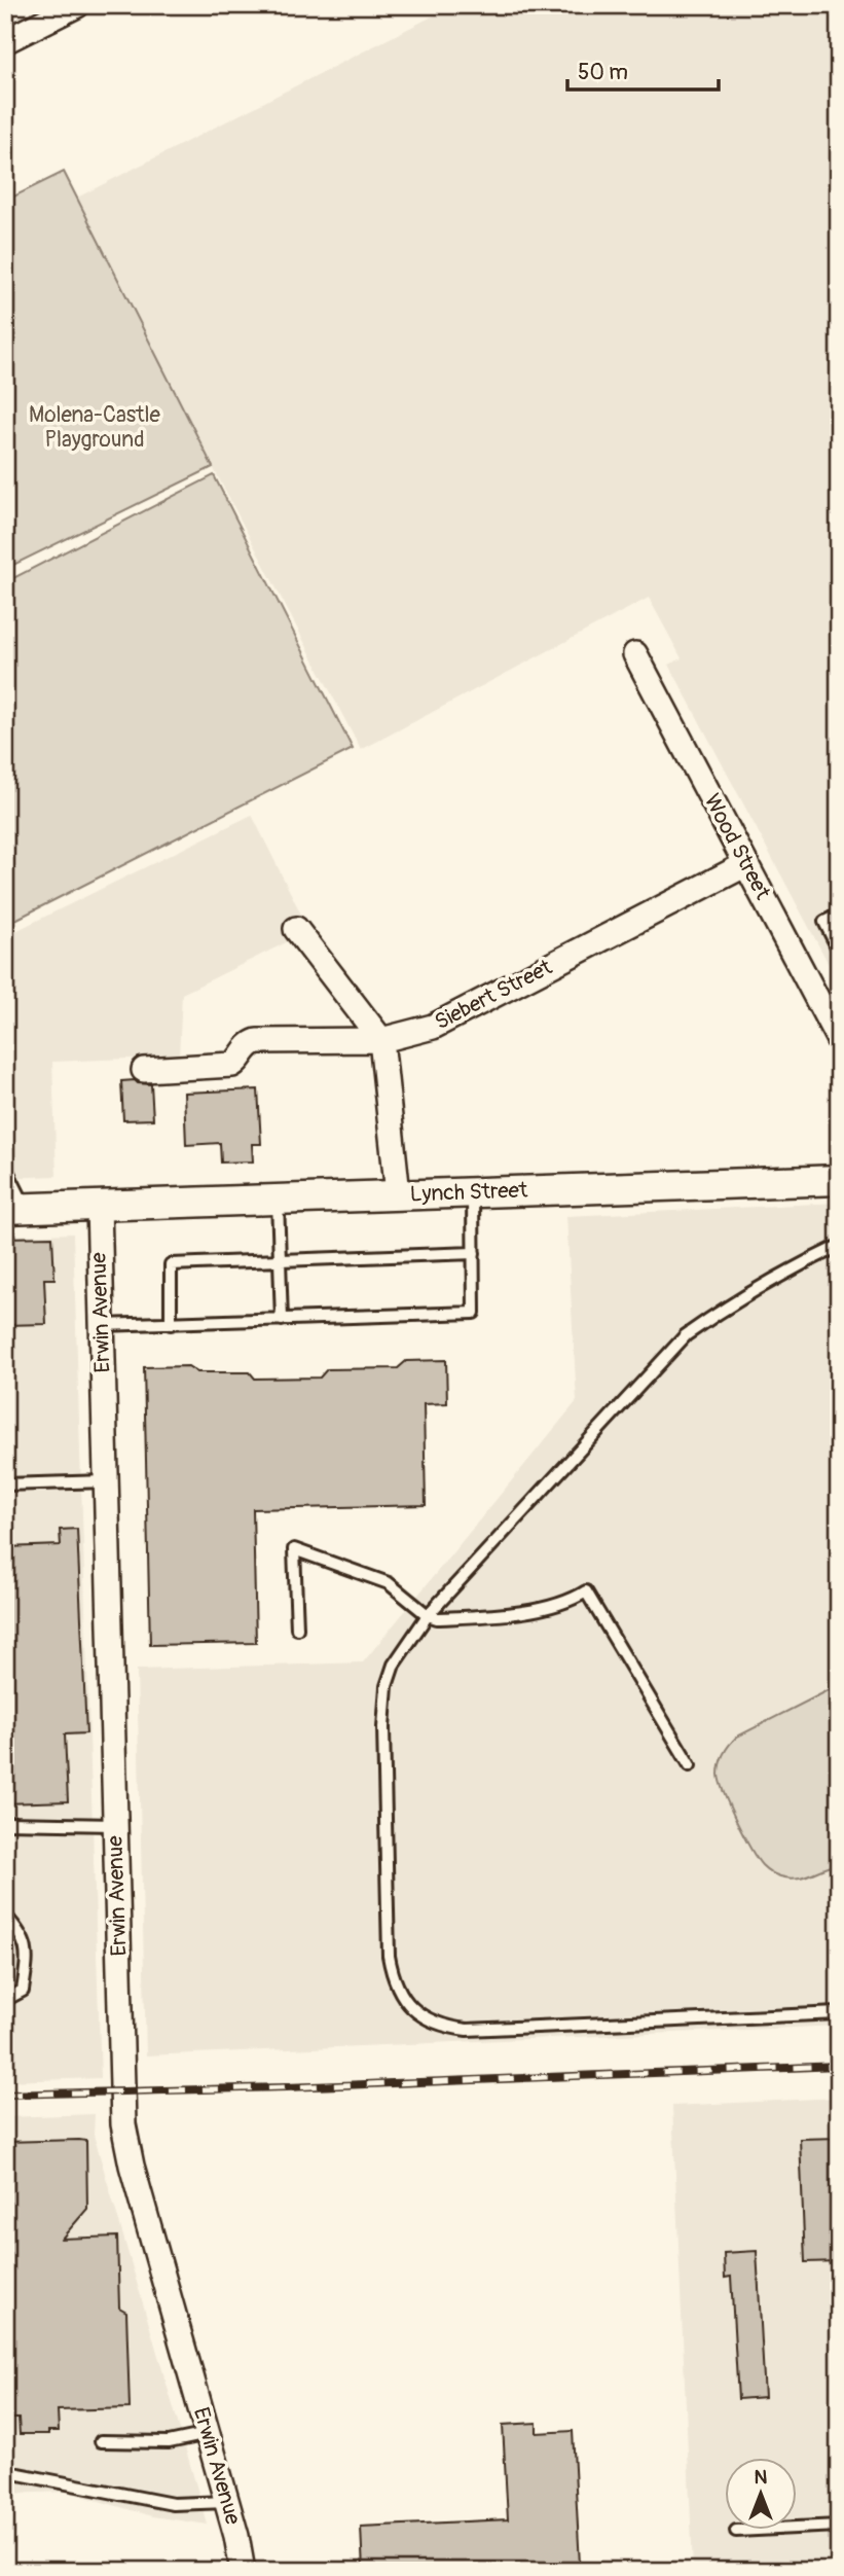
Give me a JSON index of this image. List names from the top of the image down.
{
  "streets": {
    "street": [
      "Wood Street",
      "Siebert Street",
      "Lynch Street",
      "Erwin Avenue"
    ]
  },
  "crossings": [
    ["Wood Street", "Siebert Street"],
    ["Lynch Street", "Erwin Avenue"]
  ],
  "parks": ["Molena-Castle Playground"],
  "scale_bar": "50 m",
  "north": "top"
}
